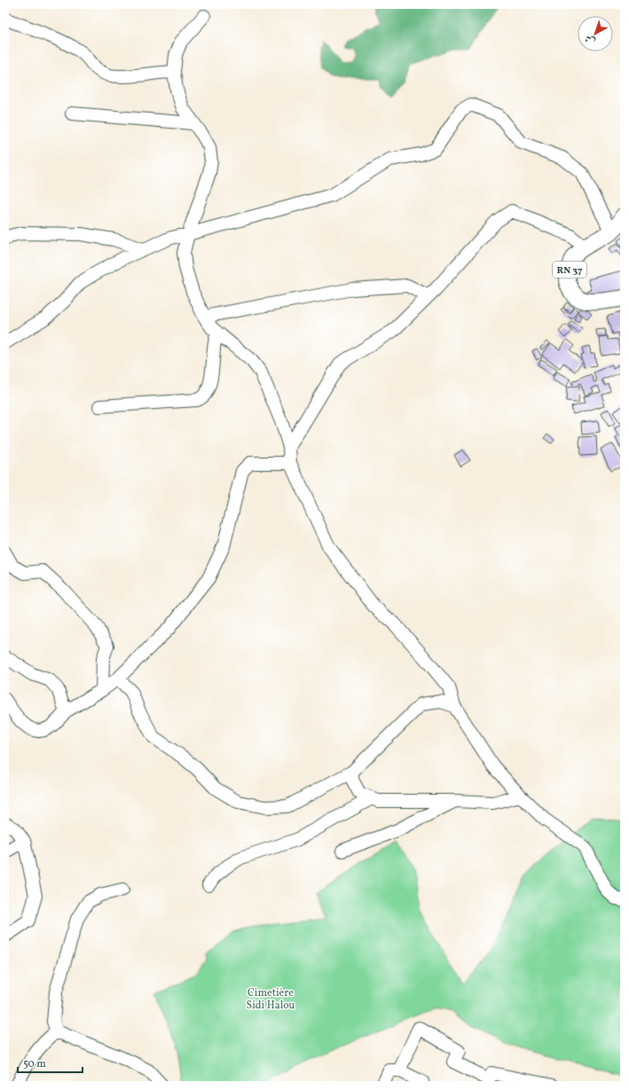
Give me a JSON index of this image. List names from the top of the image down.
{
  "streets": {
    "main road": ["RN 37"]
  },
  "parks": ["Cimetière Sidi Halou"],
  "scale_bar": "50 m",
  "north": "bottom left"
}
